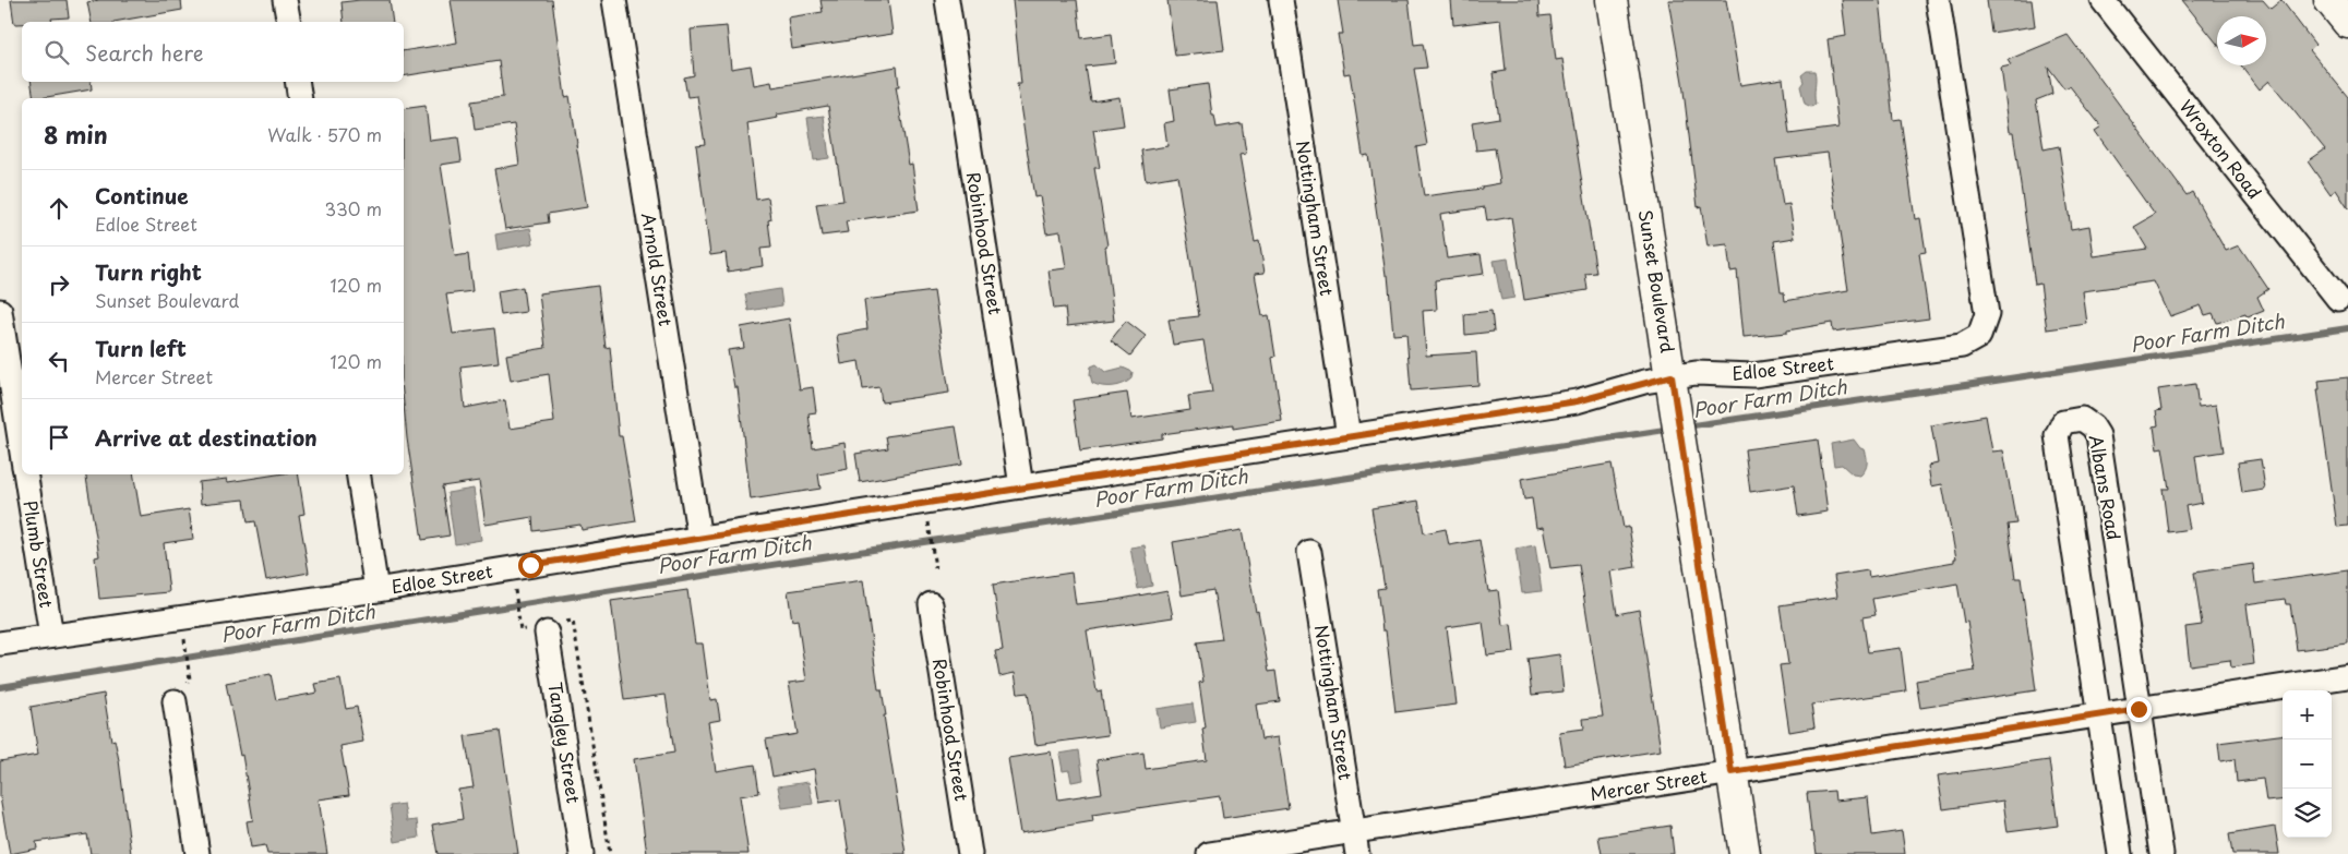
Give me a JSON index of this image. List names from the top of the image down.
{
  "streets": {
    "street": [
      "Wroxton Road",
      "Nottingham Street",
      "Robinhood Street",
      "Arnold Street",
      "Sunset Boulevard",
      "Edloe Street",
      "Albans Road",
      "Plumb Street",
      "Tangley Street",
      "Mercer Street"
    ]
  },
  "crossings": [
    ["Nottingham Street", "Edloe Street"],
    ["Nottingham Street", "Mercer Street"],
    ["Robinhood Street", "Edloe Street"],
    ["Arnold Street", "Edloe Street"],
    ["Sunset Boulevard", "Edloe Street"],
    ["Sunset Boulevard", "Mercer Street"],
    ["Edloe Street", "Plumb Street"],
    ["Albans Road", "Mercer Street"]
  ],
  "water": ["Poor Farm Ditch"],
  "north": "right",
  "page": {
    "search": "Search here",
    "heading": ["8 min", "Walk · 570 m"],
    "list": [
      ["Continue", "Edloe Street", "330 m"],
      ["Turn right", "Sunset Boulevard", "120 m"],
      ["Turn left", "Mercer Street", "120 m"],
      "Arrive at destination"
    ],
    "map_buttons": ["+", "−"]
  }
}
